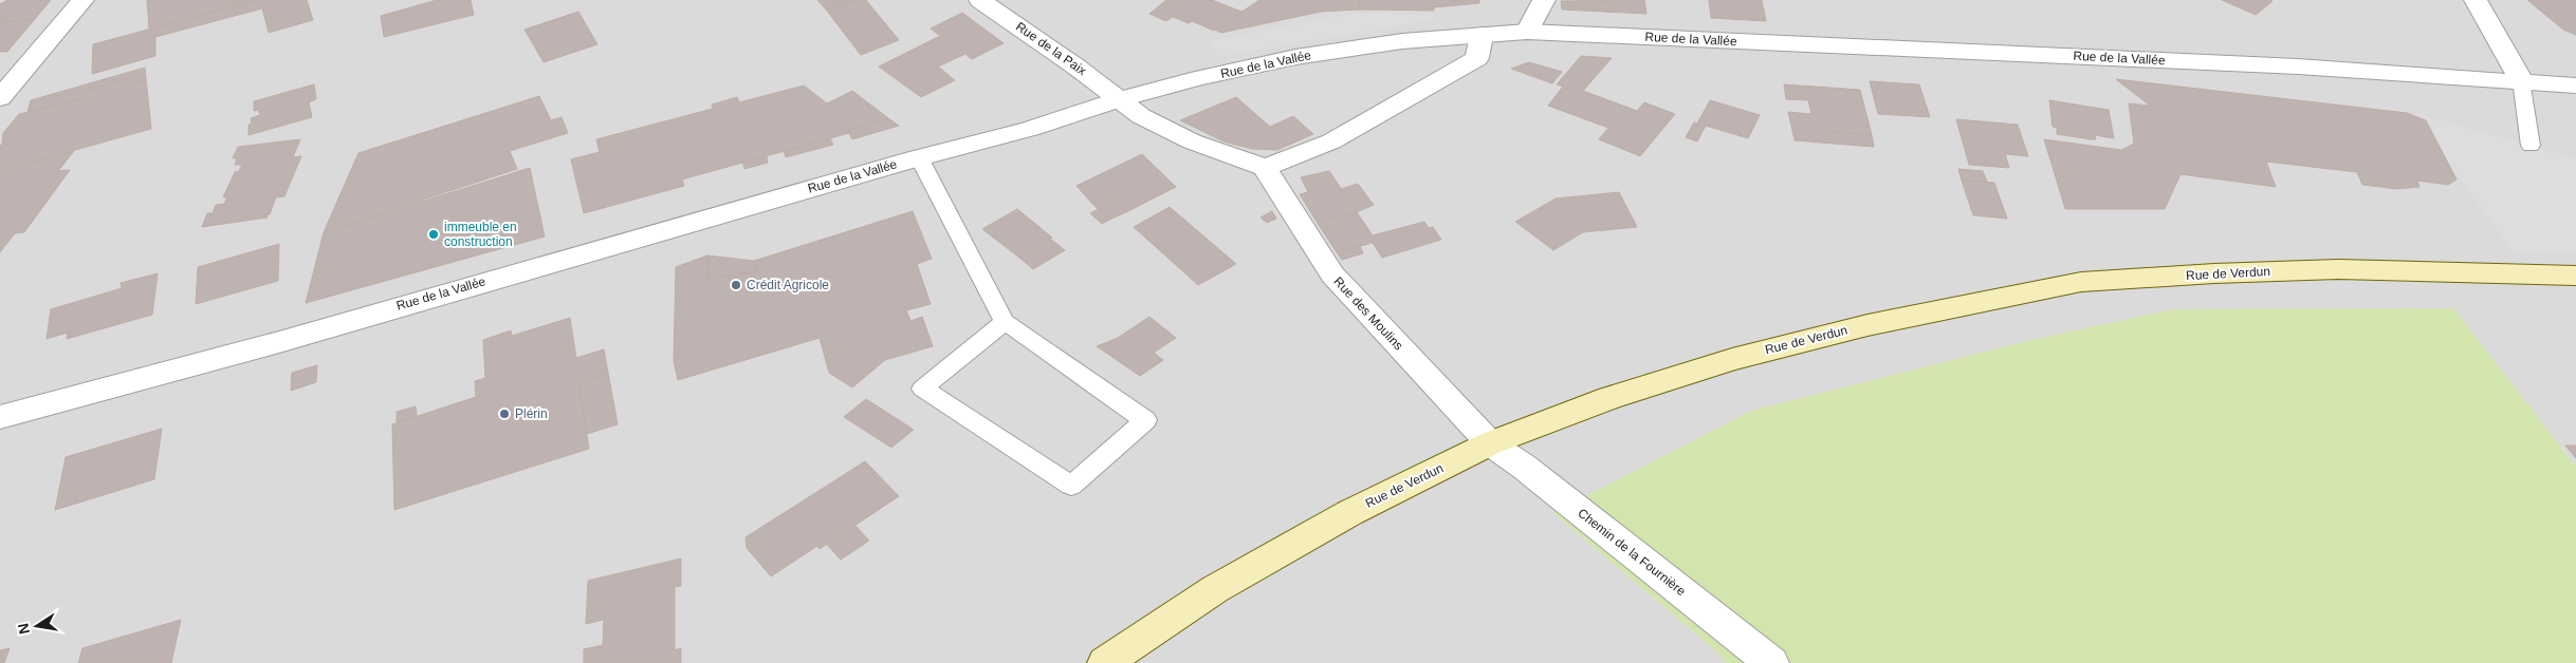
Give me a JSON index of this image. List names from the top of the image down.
{
  "streets": {
    "main road": ["Rue de Verdun"],
    "street": [
      "Rue de la Vallée",
      "Rue de la Paix",
      "Rue des Moulins",
      "Chemin de la Fournière"
    ]
  },
  "crossings": [
    ["Rue de la Vallée", "Rue de la Paix"],
    ["Rue de Verdun", "Rue des Moulins"],
    ["Rue de Verdun", "Chemin de la Fournière"],
    ["Rue des Moulins", "Chemin de la Fournière"]
  ],
  "places": ["immeuble en construction", "Crédit Agricole", "Plérin"],
  "north": "left"
}
